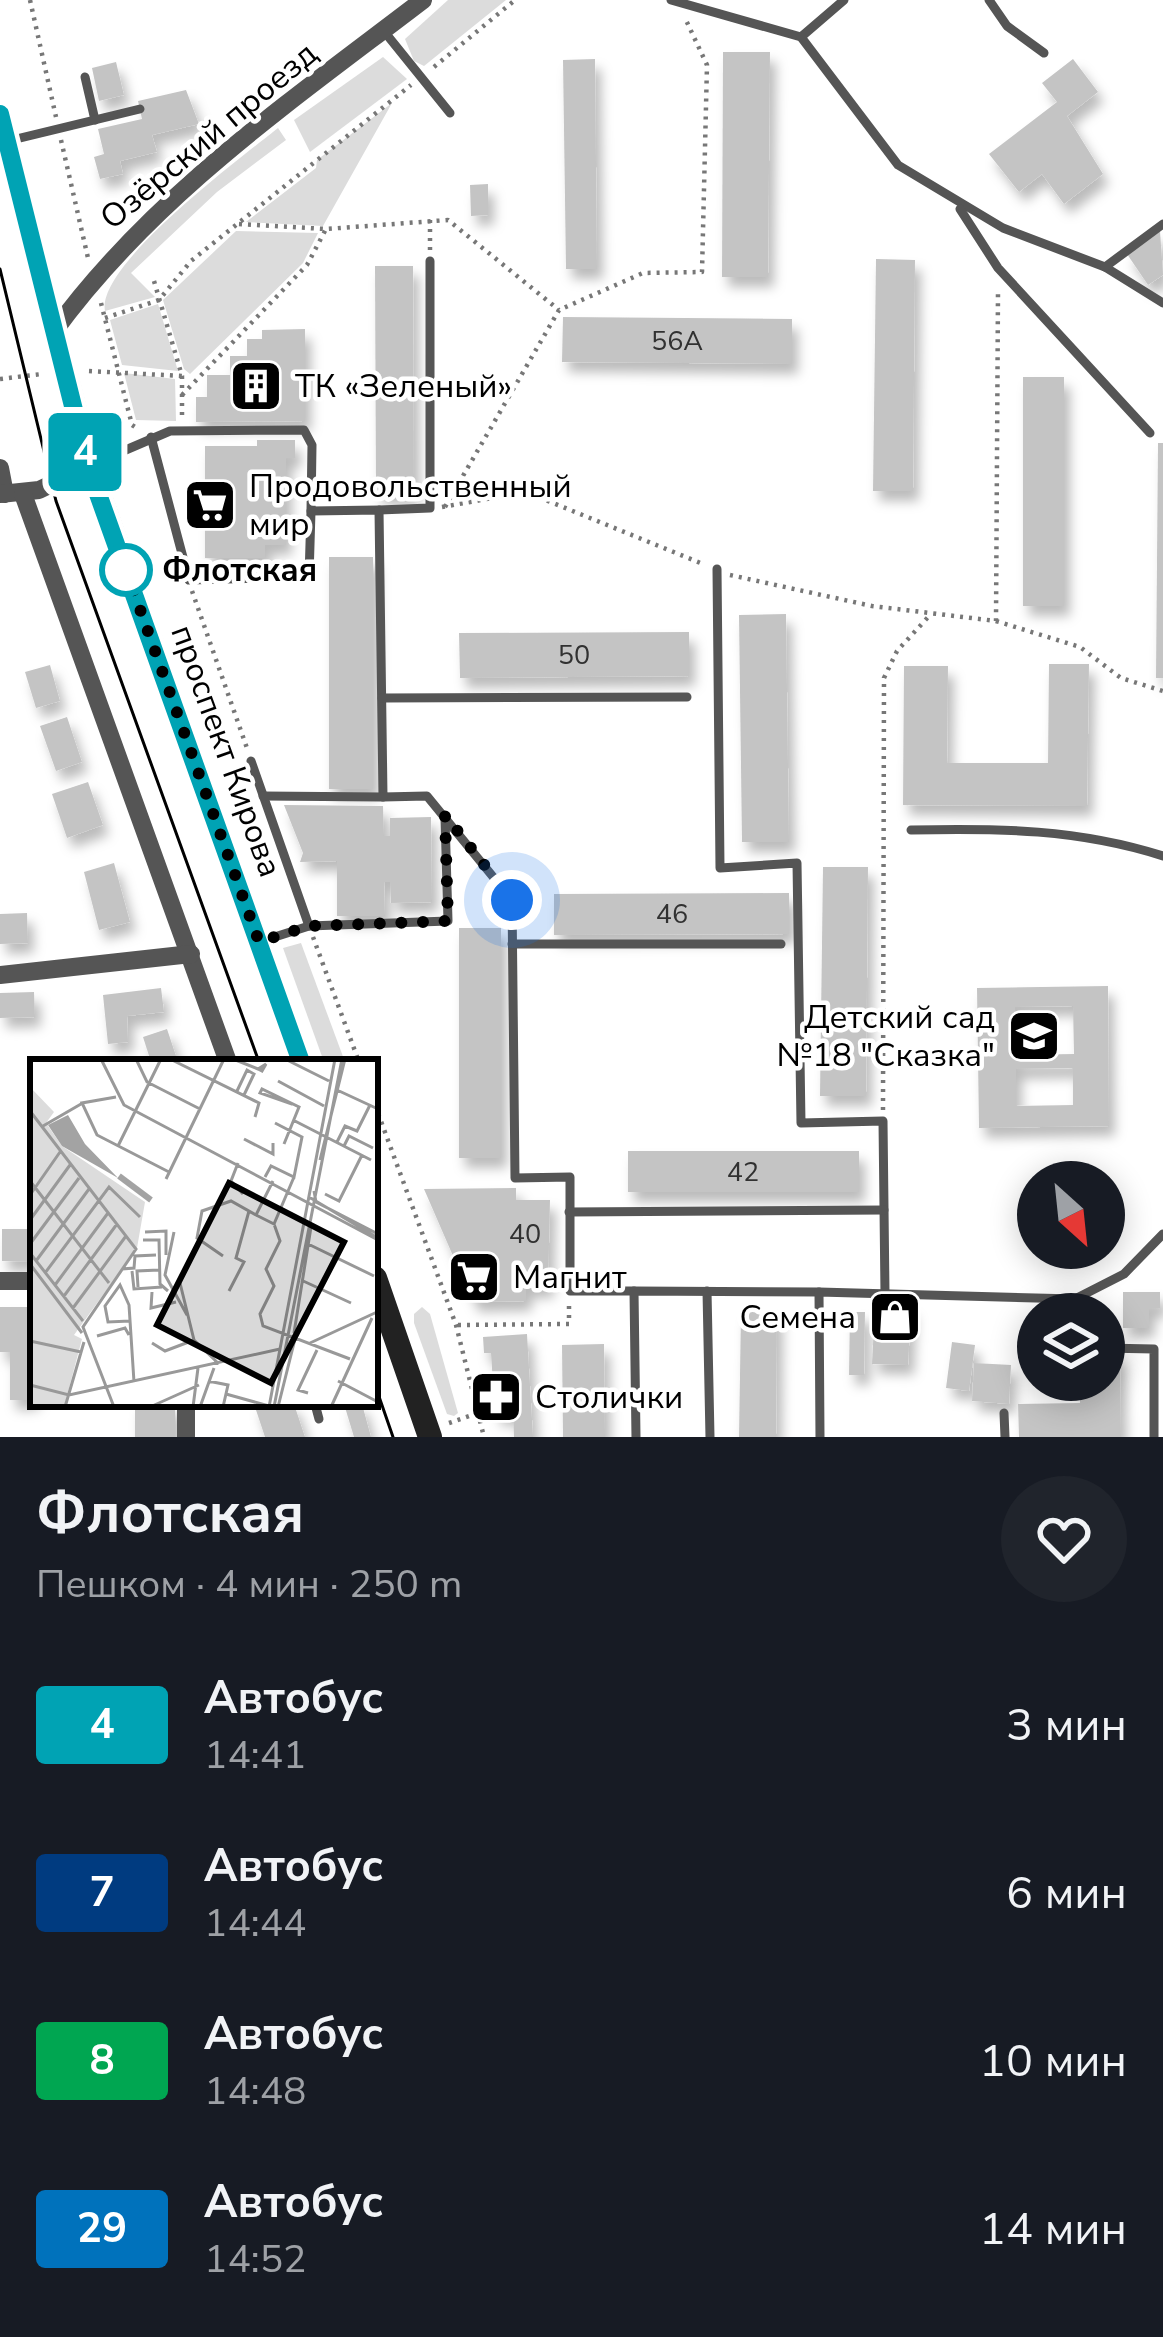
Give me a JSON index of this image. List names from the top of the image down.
{
  "streets": {
    "main road": ["проспект Кирова"],
    "street": ["Озёрский проезд"]
  },
  "crossings": [
    ["Озёрский проезд", "проспект Кирова"]
  ],
  "places": {
    "building": ["ТК «Зеленый»"],
    "supermarket": ["Продовольственный мир", "Магнит"],
    "other": ["Флотская"],
    "school or university": ["Детский сад №18 \"Сказка\""],
    "shop": ["Семена"],
    "pharmacy": ["Столички"]
  },
  "lines": ["bus line 4"],
  "house_numbers": [
    "56А",
    "50",
    "46",
    "42",
    "40"
  ],
  "north": "bottom right",
  "page": {
    "on_map": "4",
    "heading": ["Флотская", "Пешком · 4 мин · 250 m"],
    "list": [
      {
        "mark": "4",
        "name": "Автобус",
        "note": "14:41",
        "value": "3 мин"
      },
      {
        "mark": "7",
        "name": "Автобус",
        "note": "14:44",
        "value": "6 мин"
      },
      {
        "mark": "8",
        "name": "Автобус",
        "note": "14:48",
        "value": "10 мин"
      },
      {
        "mark": "29",
        "name": "Автобус",
        "note": "14:52",
        "value": "14 мин"
      }
    ]
  }
}
